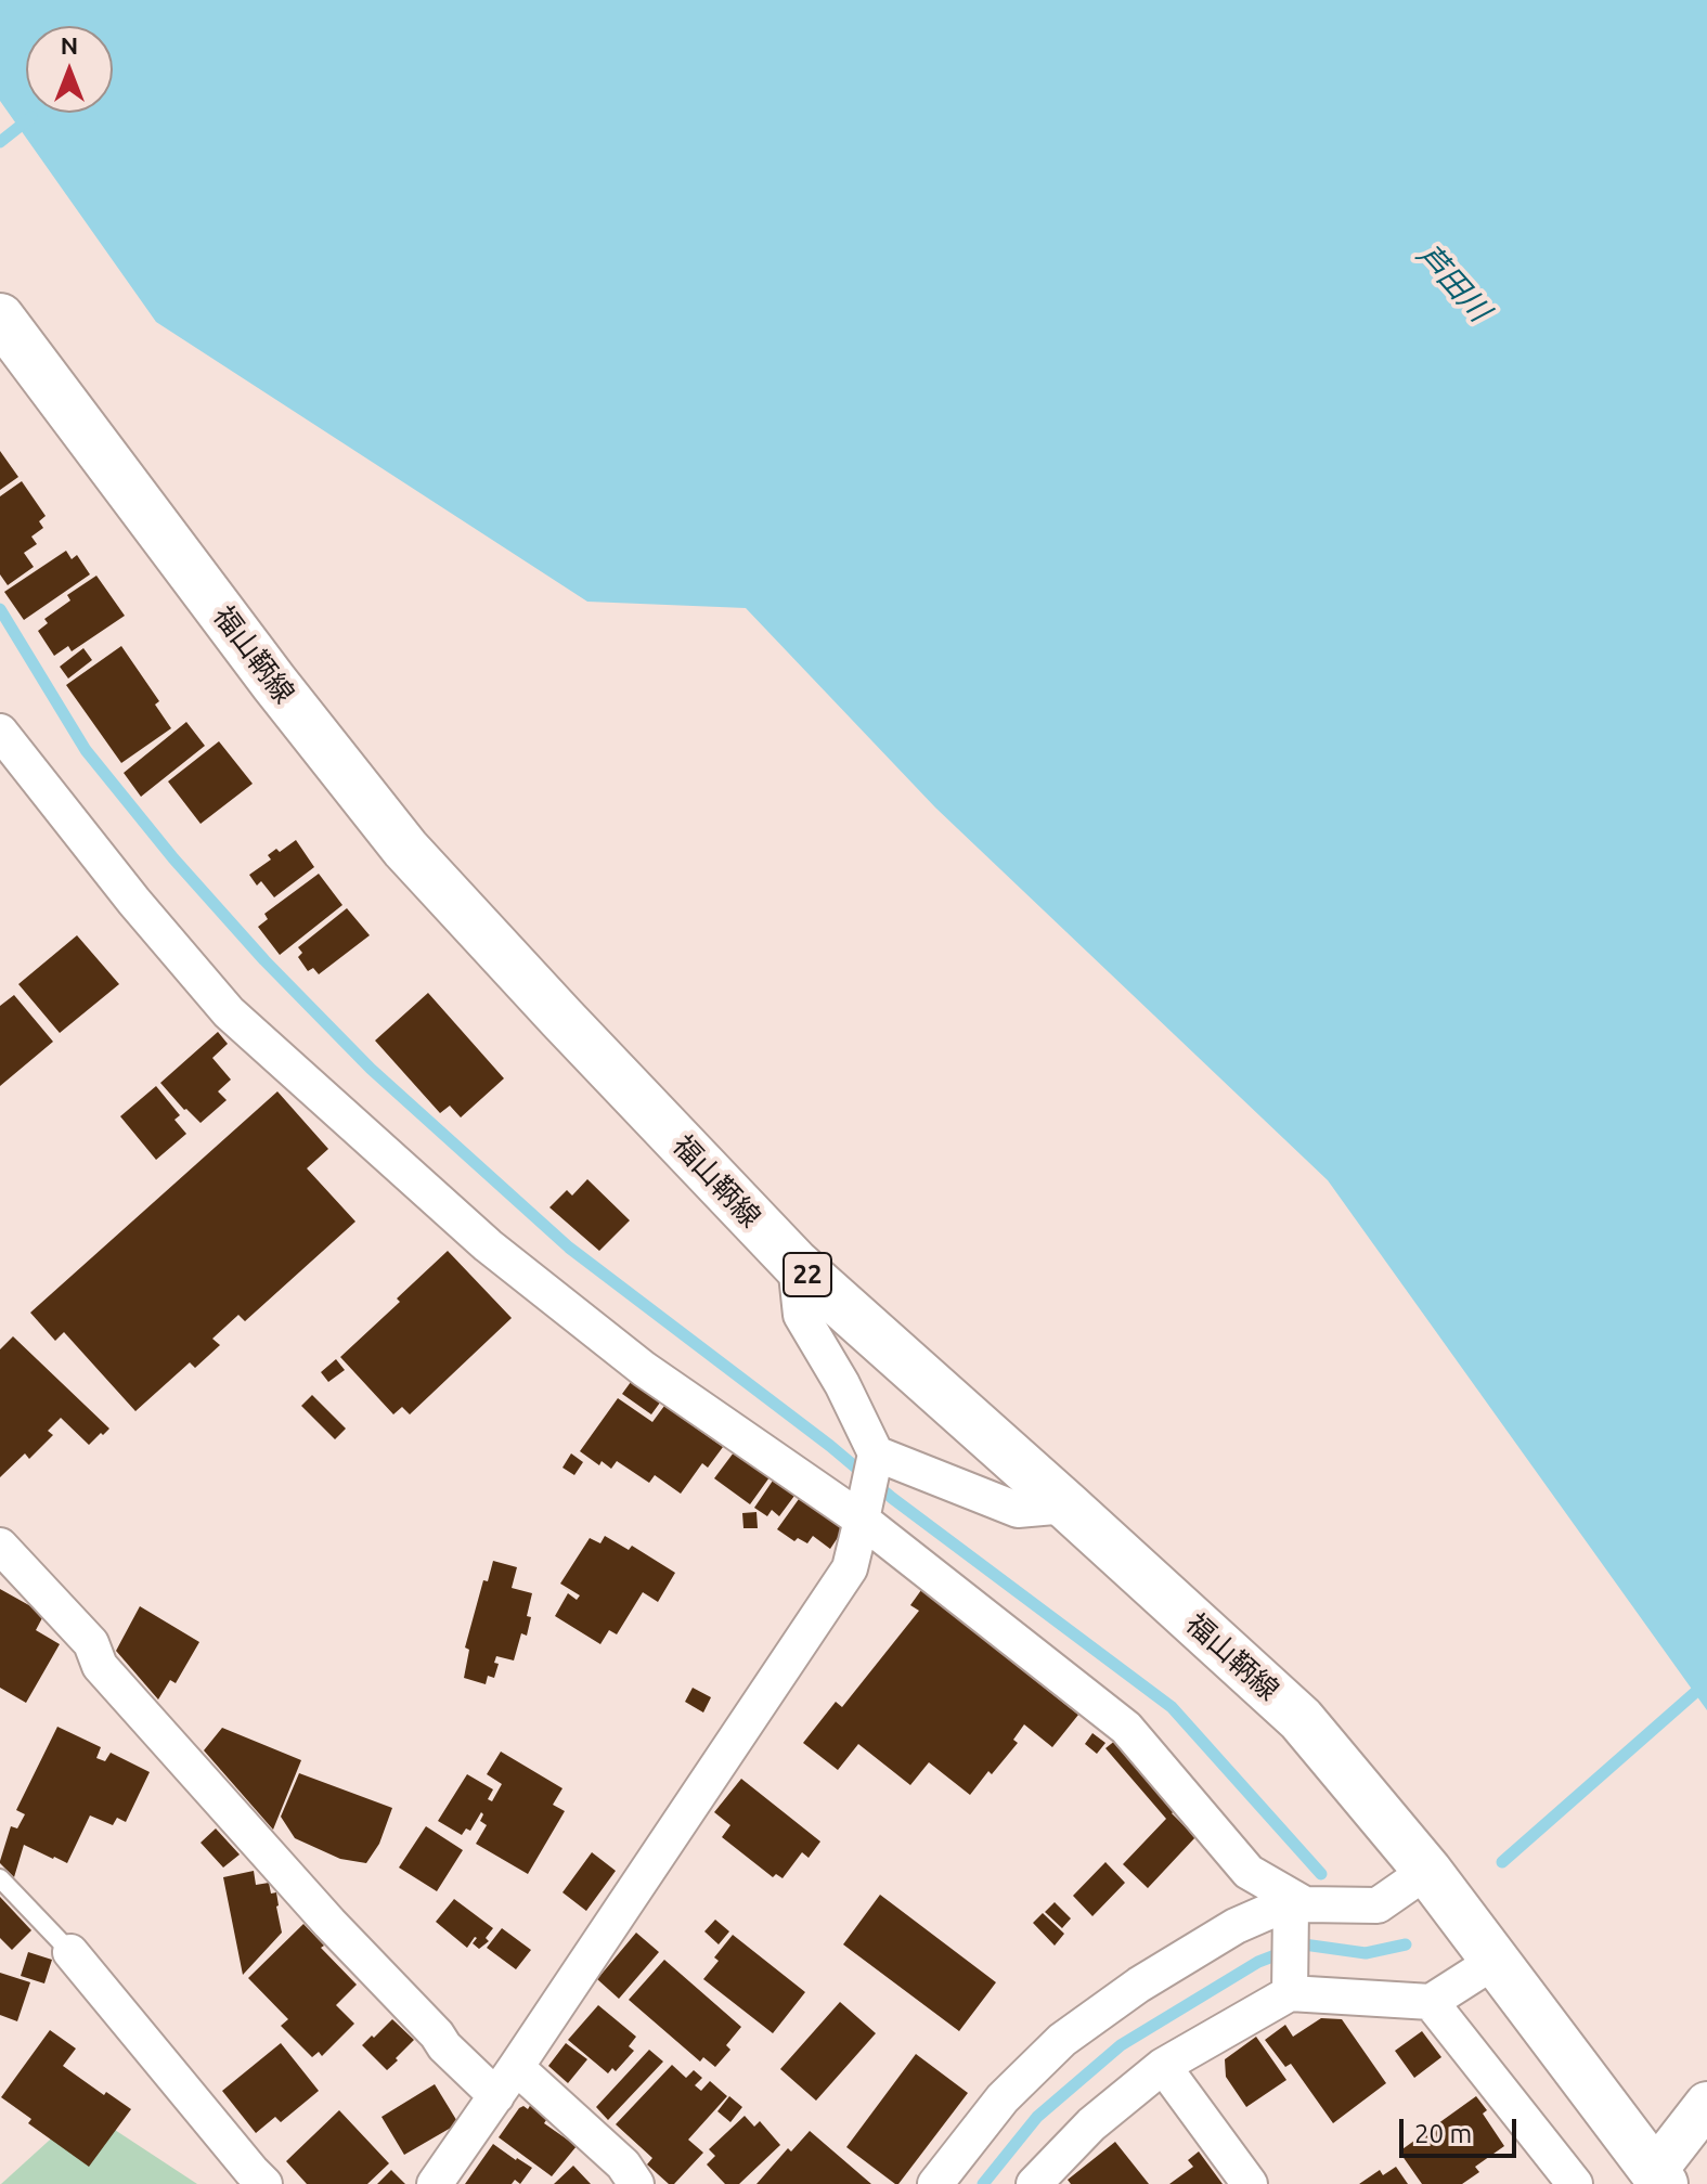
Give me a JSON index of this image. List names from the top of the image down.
{
  "streets": {
    "main road": ["福山鞆線", "22"]
  },
  "water": ["芦田川"],
  "scale_bar": "20 m",
  "north": "top"
}
